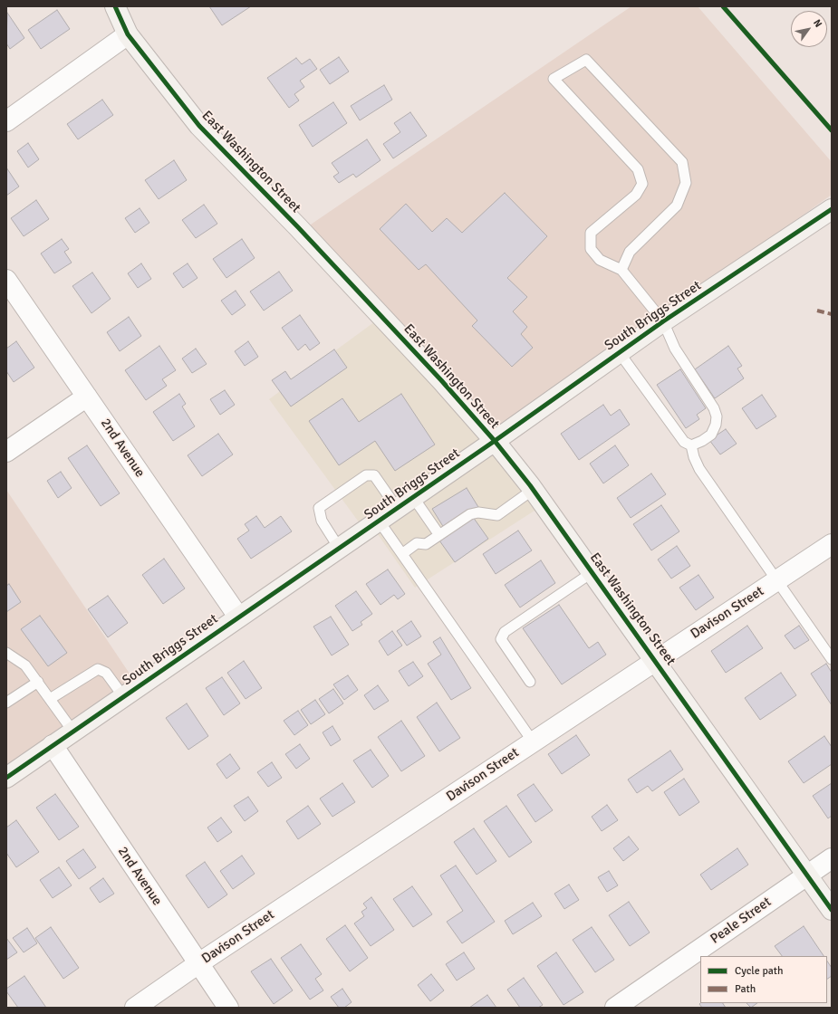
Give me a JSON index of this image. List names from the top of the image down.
{
  "streets": {
    "street": [
      "East Washington Street",
      "South Briggs Street",
      "2nd Avenue",
      "Davison Street",
      "Peale Street"
    ]
  },
  "crossings": [
    ["East Washington Street", "South Briggs Street"],
    ["East Washington Street", "Davison Street"],
    ["East Washington Street", "Peale Street"],
    ["South Briggs Street", "2nd Avenue"],
    ["2nd Avenue", "Davison Street"]
  ],
  "legend": ["Cycle path", "Path"],
  "north": "top right"
}
